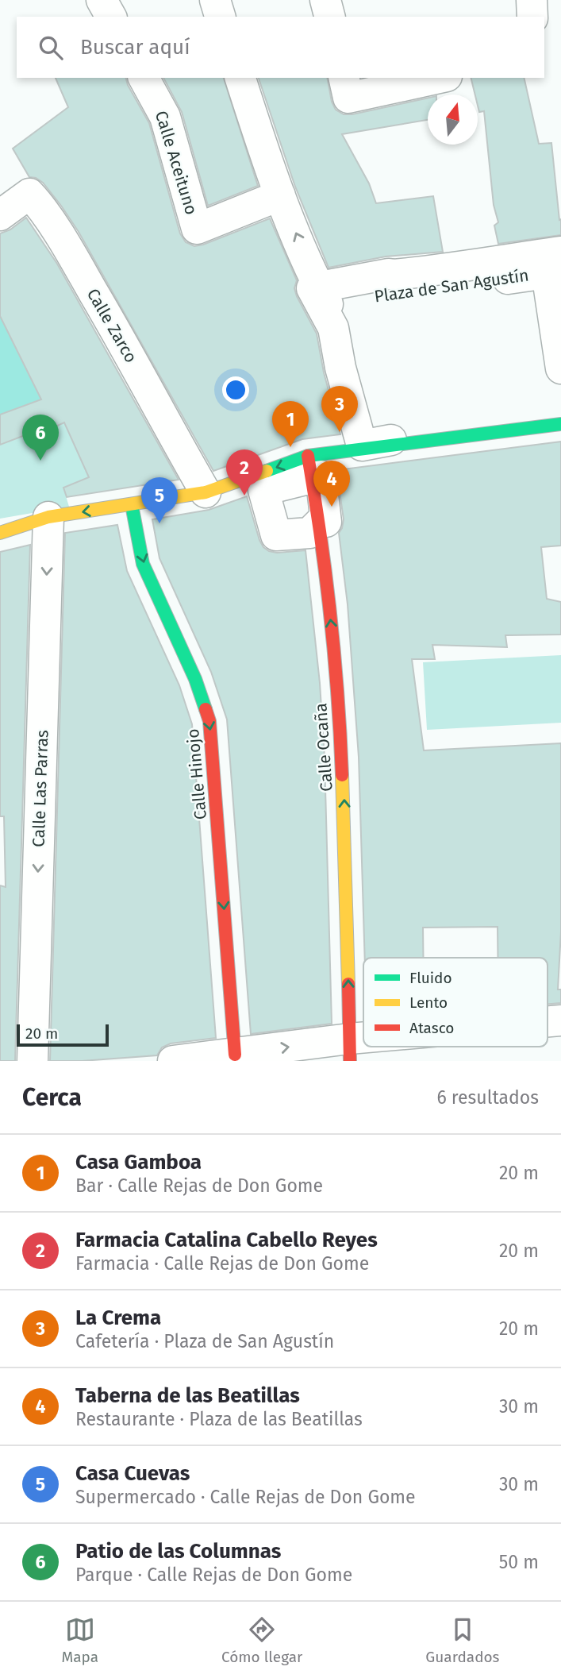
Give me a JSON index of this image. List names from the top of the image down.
{
  "streets": {
    "street": [
      "Calle Aceituno",
      "Plaza de San Agustín",
      "Calle Zarco",
      "Calle Ocaña",
      "Calle Hinojo",
      "Calle Las Parras"
    ]
  },
  "one_way": ["Calle Ocaña", "Calle Hinojo", "Calle Las Parras"],
  "legend": ["Fluido", "Lento", "Atasco"],
  "scale_bar": "20 m",
  "north": "top",
  "page": {
    "search": "Buscar aquí",
    "pins": [
      "3",
      "1",
      "6",
      "2",
      "4",
      "5"
    ],
    "scale": "20 m",
    "heading": ["Cerca", "6 resultados"],
    "list": [
      {
        "mark": "1",
        "name": "Casa Gamboa",
        "note": "Bar · Calle Rejas de Don Gome",
        "value": "20 m"
      },
      {
        "mark": "2",
        "name": "Farmacia Catalina Cabello Reyes",
        "note": "Farmacia · Calle Rejas de Don Gome",
        "value": "20 m"
      },
      {
        "mark": "3",
        "name": "La Crema",
        "note": "Cafetería · Plaza de San Agustín",
        "value": "20 m"
      },
      {
        "mark": "4",
        "name": "Taberna de las Beatillas",
        "note": "Restaurante · Plaza de las Beatillas",
        "value": "30 m"
      },
      {
        "mark": "5",
        "name": "Casa Cuevas",
        "note": "Supermercado · Calle Rejas de Don Gome",
        "value": "30 m"
      },
      {
        "mark": "6",
        "name": "Patio de las Columnas",
        "note": "Parque · Calle Rejas de Don Gome",
        "value": "50 m"
      }
    ],
    "nav": ["Mapa", "Cómo llegar", "Guardados"]
  }
}
